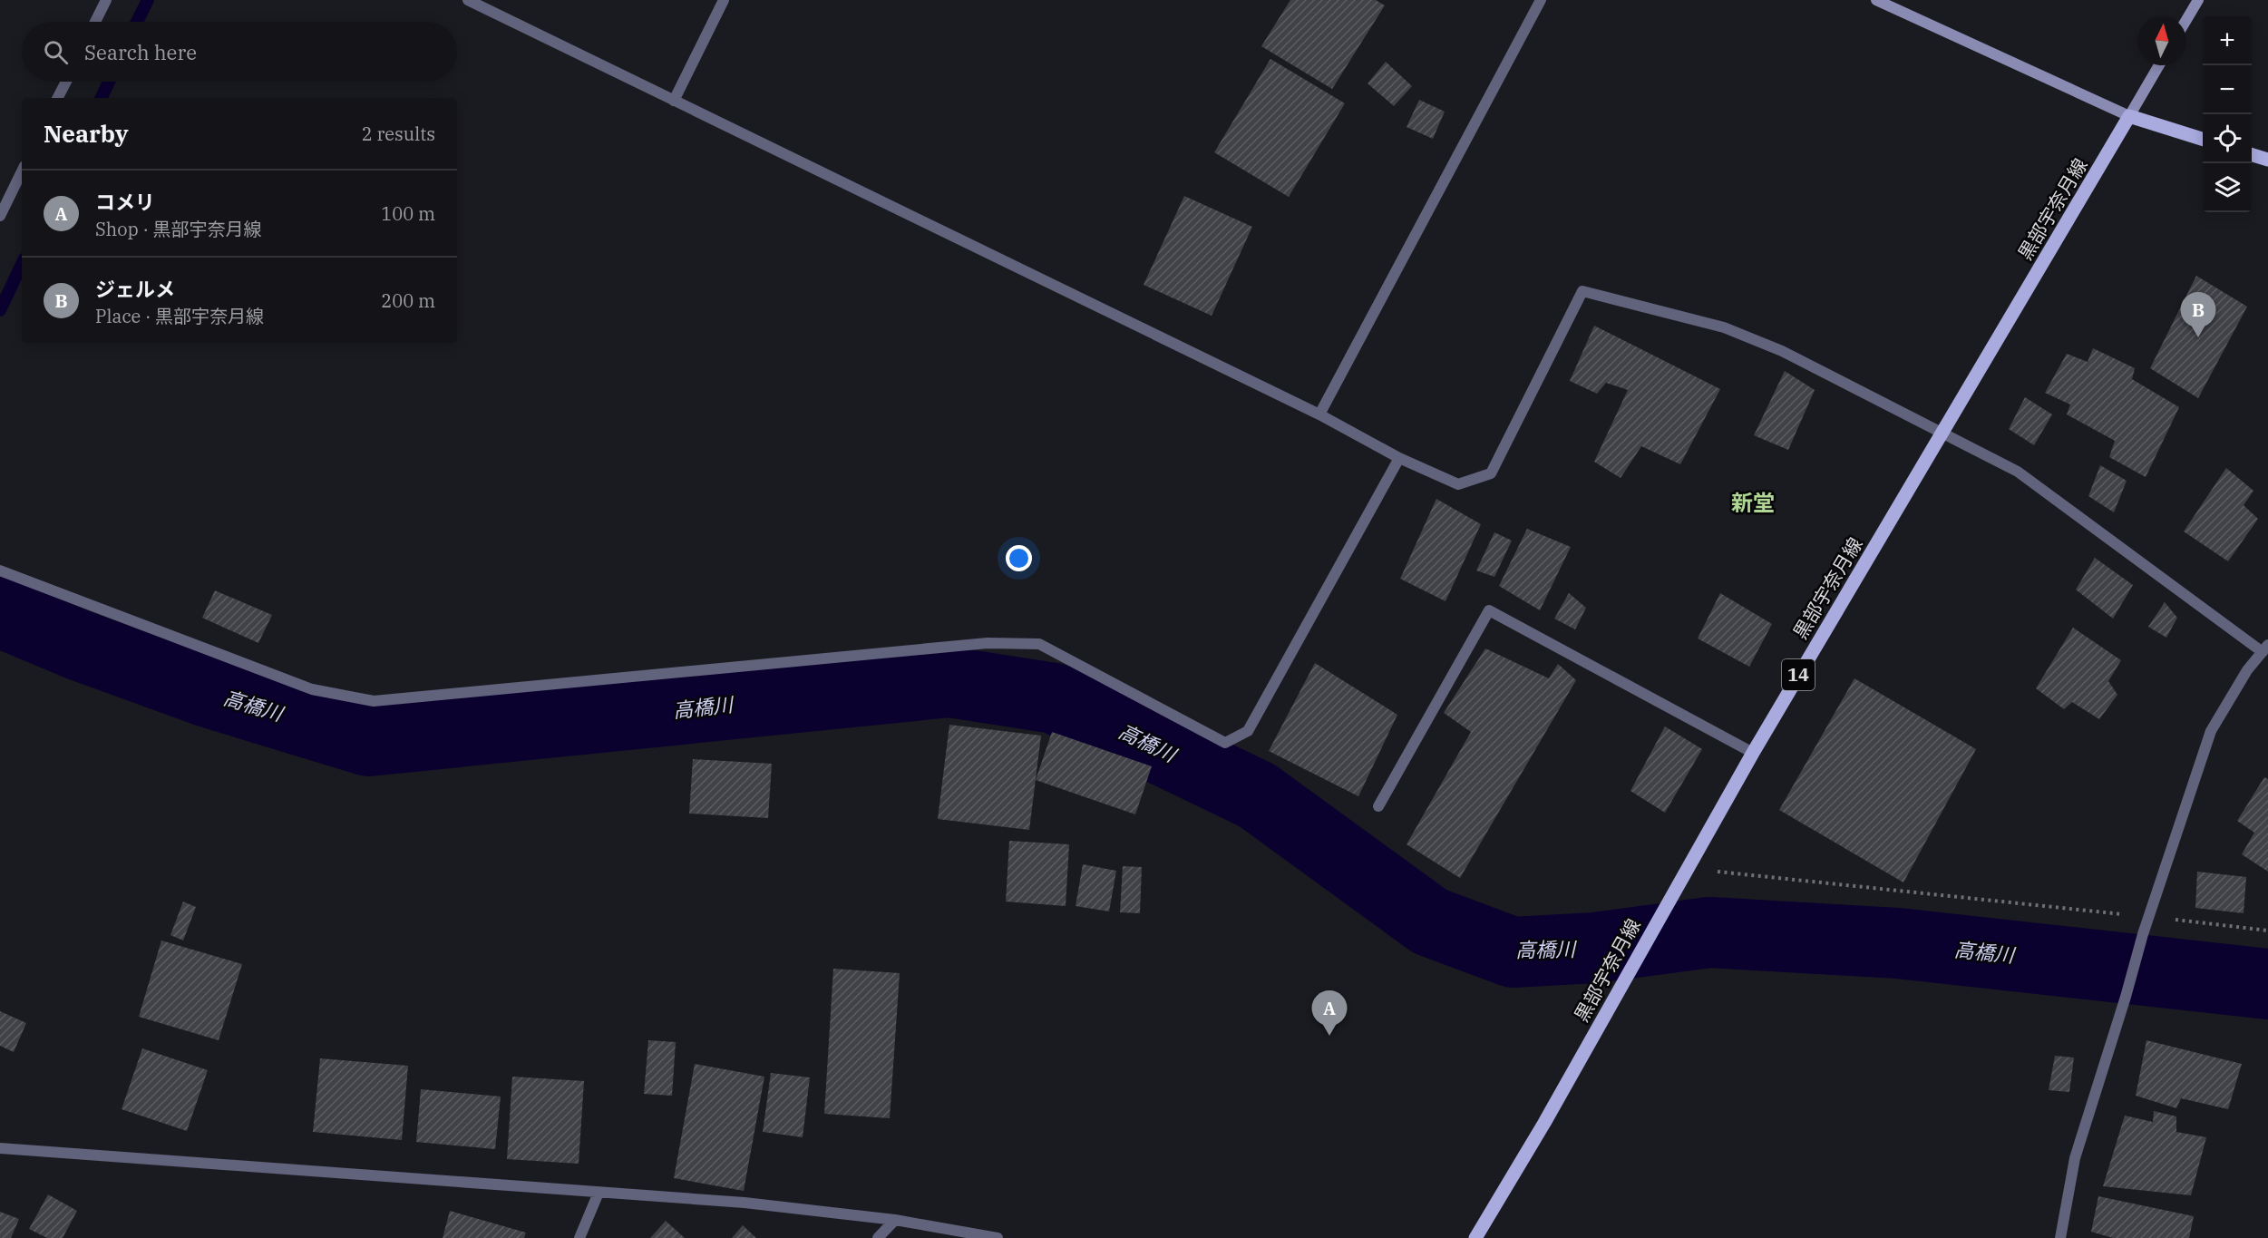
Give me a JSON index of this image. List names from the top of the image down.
{
  "streets": {
    "main road": ["黒部宇奈月線", "14"]
  },
  "districts": ["新堂"],
  "water": ["高橋川"],
  "north": "top",
  "page": {
    "map_buttons": ["+", "−"],
    "search": "Search here",
    "heading": ["Nearby", "2 results"],
    "list": [
      {
        "mark": "A",
        "name": "コメリ",
        "note": "Shop · 黒部宇奈月線",
        "value": "100 m"
      },
      {
        "mark": "B",
        "name": "ジェルメ",
        "note": "Place · 黒部宇奈月線",
        "value": "200 m"
      }
    ],
    "pins": ["B", "A"]
  }
}
